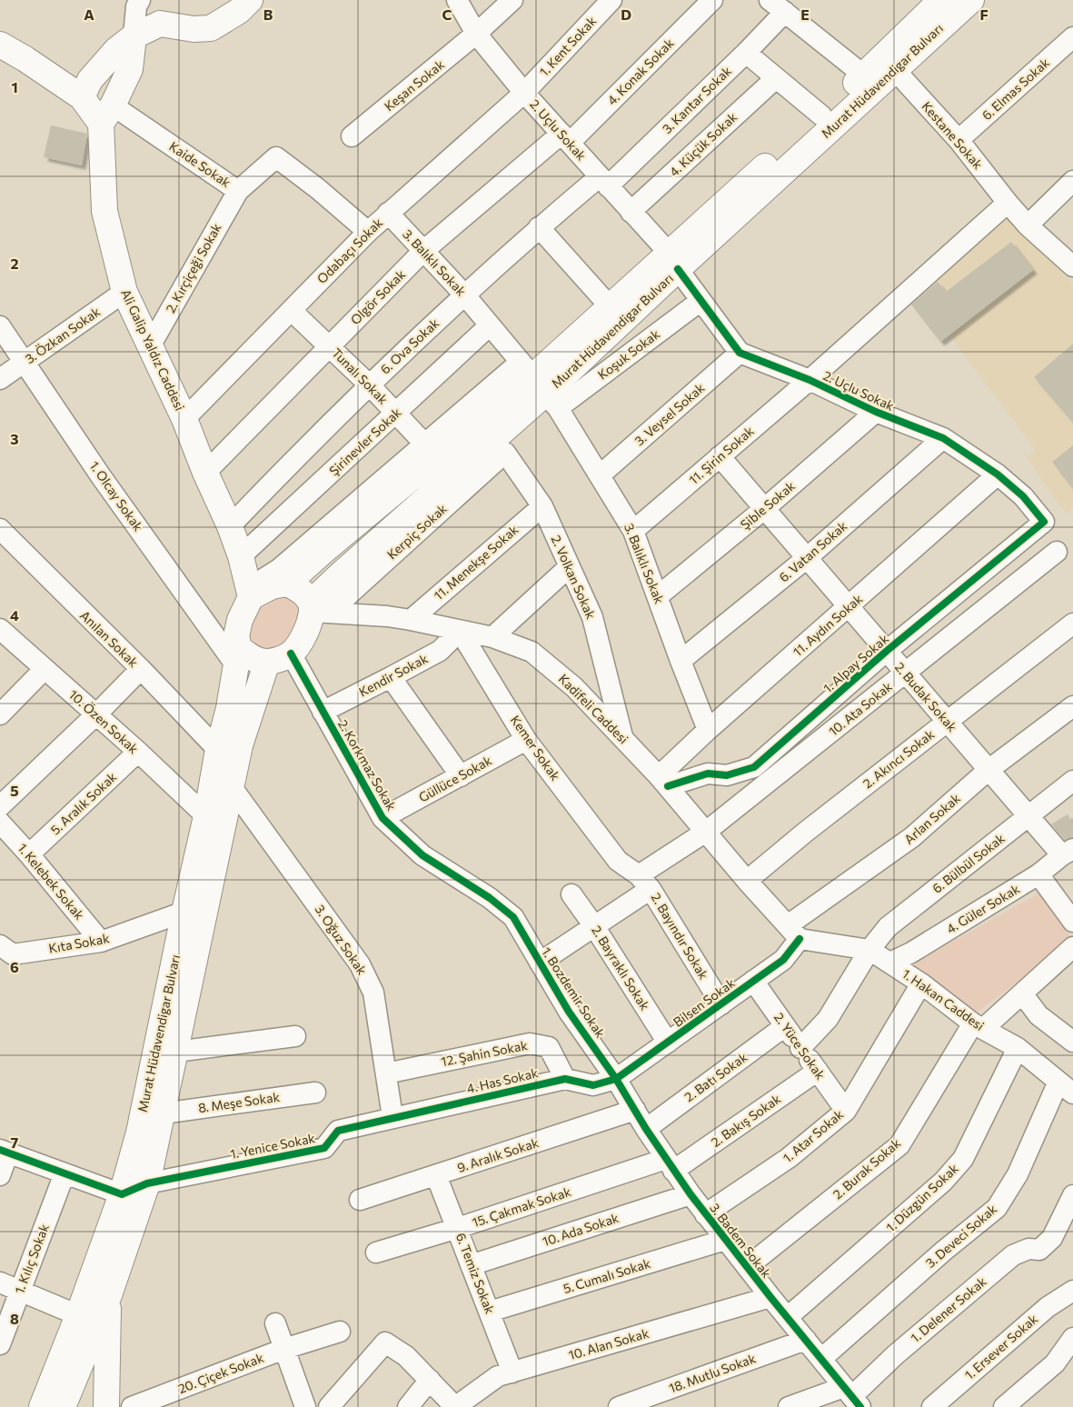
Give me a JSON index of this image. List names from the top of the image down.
{
  "streets": {
    "main road": ["Murat Hüdavendigar Bulvarı", "Ali Galip Yaldız Caddesi"],
    "street": [
      "1. Kent Sokak",
      "4. Konak Sokak",
      "Keşan Sokak",
      "6. Elmas Sokak",
      "3. Kantar Sokak",
      "2. Uçlu Sokak",
      "Kestane Sokak",
      "4. Küçük Sokak",
      "Kaide Sokak",
      "Odabaçı Sokak",
      "3. Balıklı Sokak",
      "2. Kırçiçeği Sokak",
      "Olgör Sokak",
      "3. Özkan Sokak",
      "6. Ova Sokak",
      "Koşuk Sokak",
      "Tunalı Sokak",
      "3. Veysel Sokak",
      "Şirinevler Sokak",
      "11. Şirin Sokak",
      "1. Olcay Sokak",
      "Şible Sokak",
      "Kerpiç Sokak",
      "6. Vatan Sokak",
      "11. Menekşe Sokak",
      "2. Volkan Sokak",
      "11. Aydın Sokak",
      "Anılan Sokak",
      "1. Alpay Sokak",
      "Kendir Sokak",
      "2. Budak Sokak",
      "Kadifeli Caddesi",
      "10. Ata Sokak",
      "10. Özen Sokak",
      "Kemer Sokak",
      "2. Akıncı Sokak",
      "2. Korkmaz Sokak",
      "Güllüce Sokak",
      "5. Aralık Sokak",
      "Arlan Sokak",
      "6. Bülbül Sokak",
      "1. Kelebek Sokak",
      "4. Güler Sokak",
      "2. Bayındır Sokak",
      "3. Oğuz Sokak",
      "Kıta Sokak",
      "2. Bayraklı Sokak",
      "1. Bozdemir Sokak",
      "1. Hakan Caddesi",
      "Bilsen Sokak",
      "2. Yüce Sokak",
      "12. Şahin Sokak",
      "2. Batı Sokak",
      "4. Has Sokak",
      "8. Meşe Sokak",
      "2. Bakış Sokak",
      "1. Atar Sokak",
      "1. Yenice Sokak",
      "9. Aralık Sokak",
      "2. Burak Sokak",
      "1. Düzgün Sokak",
      "15. Çakmak Sokak",
      "10. Ada Sokak",
      "3. Deveci Sokak",
      "3. Badem Sokak",
      "1. Kılıç Sokak",
      "6. Temiz Sokak",
      "5. Cumalı Sokak",
      "1. Delener Sokak",
      "10. Alan Sokak",
      "1. Ersever Sokak",
      "20. Çiçek Sokak",
      "18. Mutlu Sokak"
    ]
  },
  "crossings": [
    ["1. Kent Sokak", "2. Uçlu Sokak"],
    ["1. Kent Sokak", "Odabaçı Sokak"],
    ["4. Konak Sokak", "2. Uçlu Sokak"],
    ["4. Konak Sokak", "Olgör Sokak"],
    ["Murat Hüdavendigar Bulvarı", "2. Uçlu Sokak"],
    ["Murat Hüdavendigar Bulvarı", "Kestane Sokak"],
    ["Murat Hüdavendigar Bulvarı", "3. Balıklı Sokak"],
    ["Murat Hüdavendigar Bulvarı", "Ali Galip Yaldız Caddesi"],
    ["Murat Hüdavendigar Bulvarı", "Koşuk Sokak"],
    ["Murat Hüdavendigar Bulvarı", "1. Olcay Sokak"],
    ["Murat Hüdavendigar Bulvarı", "Kerpiç Sokak"],
    ["Murat Hüdavendigar Bulvarı", "Anılan Sokak"],
    ["Murat Hüdavendigar Bulvarı", "Kadifeli Caddesi"],
    ["Murat Hüdavendigar Bulvarı", "10. Özen Sokak"],
    ["Murat Hüdavendigar Bulvarı", "2. Korkmaz Sokak"],
    ["Murat Hüdavendigar Bulvarı", "3. Oğuz Sokak"],
    ["Murat Hüdavendigar Bulvarı", "Kıta Sokak"],
    ["Murat Hüdavendigar Bulvarı", "8. Meşe Sokak"],
    ["Murat Hüdavendigar Bulvarı", "1. Yenice Sokak"],
    ["Keşan Sokak", "2. Uçlu Sokak"],
    ["6. Elmas Sokak", "Kestane Sokak"],
    ["3. Kantar Sokak", "2. Uçlu Sokak"],
    ["3. Kantar Sokak", "6. Ova Sokak"],
    ["2. Uçlu Sokak", "4. Küçük Sokak"],
    ["2. Uçlu Sokak", "Odabaçı Sokak"],
    ["2. Uçlu Sokak", "Olgör Sokak"],
    ["2. Uçlu Sokak", "6. Ova Sokak"],
    ["2. Uçlu Sokak", "Koşuk Sokak"],
    ["2. Uçlu Sokak", "3. Veysel Sokak"],
    ["2. Uçlu Sokak", "11. Şirin Sokak"],
    ["2. Uçlu Sokak", "Şible Sokak"],
    ["2. Uçlu Sokak", "6. Vatan Sokak"],
    ["2. Uçlu Sokak", "11. Aydın Sokak"],
    ["2. Uçlu Sokak", "1. Alpay Sokak"],
    ["Kestane Sokak", "11. Şirin Sokak"],
    ["Kaide Sokak", "Odabaçı Sokak"],
    ["Kaide Sokak", "2. Kırçiçeği Sokak"],
    ["Kaide Sokak", "Ali Galip Yaldız Caddesi"],
    ["Odabaçı Sokak", "3. Balıklı Sokak"],
    ["Odabaçı Sokak", "Ali Galip Yaldız Caddesi"],
    ["Odabaçı Sokak", "Tunalı Sokak"],
    ["3. Balıklı Sokak", "Olgör Sokak"],
    ["3. Balıklı Sokak", "6. Ova Sokak"],
    ["3. Balıklı Sokak", "Koşuk Sokak"],
    ["3. Balıklı Sokak", "3. Veysel Sokak"],
    ["3. Balıklı Sokak", "Şirinevler Sokak"],
    ["3. Balıklı Sokak", "11. Şirin Sokak"],
    ["3. Balıklı Sokak", "Şible Sokak"],
    ["3. Balıklı Sokak", "6. Vatan Sokak"],
    ["3. Balıklı Sokak", "11. Aydın Sokak"],
    ["2. Kırçiçeği Sokak", "Ali Galip Yaldız Caddesi"],
    ["Olgör Sokak", "Ali Galip Yaldız Caddesi"],
    ["Olgör Sokak", "Tunalı Sokak"],
    ["3. Özkan Sokak", "Ali Galip Yaldız Caddesi"],
    ["3. Özkan Sokak", "1. Olcay Sokak"],
    ["6. Ova Sokak", "Ali Galip Yaldız Caddesi"],
    ["6. Ova Sokak", "Tunalı Sokak"],
    ["Ali Galip Yaldız Caddesi", "Koşuk Sokak"],
    ["Ali Galip Yaldız Caddesi", "Şirinevler Sokak"],
    ["Ali Galip Yaldız Caddesi", "1. Olcay Sokak"],
    ["Ali Galip Yaldız Caddesi", "Kerpiç Sokak"],
    ["Ali Galip Yaldız Caddesi", "Kadifeli Caddesi"],
    ["Ali Galip Yaldız Caddesi", "2. Korkmaz Sokak"],
    ["Koşuk Sokak", "Tunalı Sokak"],
    ["Koşuk Sokak", "1. Olcay Sokak"],
    ["Koşuk Sokak", "Kerpiç Sokak"],
    ["Koşuk Sokak", "Kadifeli Caddesi"],
    ["Koşuk Sokak", "2. Korkmaz Sokak"],
    ["Tunalı Sokak", "Şirinevler Sokak"],
    ["11. Şirin Sokak", "2. Budak Sokak"],
    ["1. Olcay Sokak", "Kerpiç Sokak"],
    ["1. Olcay Sokak", "Kadifeli Caddesi"],
    ["1. Olcay Sokak", "2. Korkmaz Sokak"],
    ["Şible Sokak", "2. Budak Sokak"],
    ["Kerpiç Sokak", "2. Volkan Sokak"],
    ["Kerpiç Sokak", "Kadifeli Caddesi"],
    ["Kerpiç Sokak", "2. Korkmaz Sokak"],
    ["6. Vatan Sokak", "2. Budak Sokak"],
    ["11. Menekşe Sokak", "2. Volkan Sokak"],
    ["11. Menekşe Sokak", "Kadifeli Caddesi"],
    ["2. Volkan Sokak", "Kadifeli Caddesi"],
    ["11. Aydın Sokak", "1. Alpay Sokak"],
    ["11. Aydın Sokak", "2. Budak Sokak"],
    ["11. Aydın Sokak", "Kadifeli Caddesi"],
    ["1. Alpay Sokak", "2. Budak Sokak"],
    ["1. Alpay Sokak", "Kadifeli Caddesi"],
    ["Kendir Sokak", "Kadifeli Caddesi"],
    ["Kendir Sokak", "Kemer Sokak"],
    ["Kendir Sokak", "2. Korkmaz Sokak"],
    ["2. Budak Sokak", "10. Ata Sokak"],
    ["2. Budak Sokak", "2. Akıncı Sokak"],
    ["2. Budak Sokak", "Arlan Sokak"],
    ["2. Budak Sokak", "6. Bülbül Sokak"],
    ["2. Budak Sokak", "4. Güler Sokak"],
    ["Kadifeli Caddesi", "10. Ata Sokak"],
    ["Kadifeli Caddesi", "Kemer Sokak"],
    ["Kadifeli Caddesi", "2. Akıncı Sokak"],
    ["Kadifeli Caddesi", "2. Korkmaz Sokak"],
    ["Kadifeli Caddesi", "Arlan Sokak"],
    ["Kadifeli Caddesi", "1. Hakan Caddesi"],
    ["Kadifeli Caddesi", "Bilsen Sokak"],
    ["10. Ata Sokak", "Kemer Sokak"],
    ["10. Ata Sokak", "2. Bayındır Sokak"],
    ["10. Özen Sokak", "5. Aralık Sokak"],
    ["Kemer Sokak", "Güllüce Sokak"],
    ["Kemer Sokak", "2. Bayındır Sokak"],
    ["2. Korkmaz Sokak", "Güllüce Sokak"],
    ["2. Korkmaz Sokak", "1. Bozdemir Sokak"],
    ["5. Aralık Sokak", "1. Kelebek Sokak"],
    ["Arlan Sokak", "1. Hakan Caddesi"],
    ["Arlan Sokak", "Bilsen Sokak"],
    ["6. Bülbül Sokak", "1. Hakan Caddesi"],
    ["6. Bülbül Sokak", "2. Yüce Sokak"],
    ["1. Kelebek Sokak", "Kıta Sokak"],
    ["4. Güler Sokak", "1. Hakan Caddesi"],
    ["2. Bayındır Sokak", "2. Bayraklı Sokak"],
    ["2. Bayındır Sokak", "1. Bozdemir Sokak"],
    ["2. Bayındır Sokak", "Bilsen Sokak"],
    ["3. Oğuz Sokak", "12. Şahin Sokak"],
    ["3. Oğuz Sokak", "4. Has Sokak"],
    ["3. Oğuz Sokak", "1. Yenice Sokak"],
    ["2. Bayraklı Sokak", "Bilsen Sokak"],
    ["1. Bozdemir Sokak", "Bilsen Sokak"],
    ["1. Bozdemir Sokak", "4. Has Sokak"],
    ["1. Bozdemir Sokak", "3. Badem Sokak"],
    ["1. Hakan Caddesi", "Bilsen Sokak"],
    ["1. Hakan Caddesi", "1. Atar Sokak"],
    ["1. Hakan Caddesi", "2. Burak Sokak"],
    ["1. Hakan Caddesi", "1. Düzgün Sokak"],
    ["1. Hakan Caddesi", "3. Deveci Sokak"],
    ["Bilsen Sokak", "2. Yüce Sokak"],
    ["Bilsen Sokak", "4. Has Sokak"],
    ["Bilsen Sokak", "3. Badem Sokak"],
    ["2. Yüce Sokak", "2. Batı Sokak"],
    ["2. Yüce Sokak", "2. Bakış Sokak"],
    ["2. Yüce Sokak", "1. Atar Sokak"],
    ["12. Şahin Sokak", "4. Has Sokak"],
    ["2. Batı Sokak", "3. Badem Sokak"],
    ["4. Has Sokak", "1. Yenice Sokak"],
    ["4. Has Sokak", "3. Badem Sokak"],
    ["2. Bakış Sokak", "15. Çakmak Sokak"],
    ["2. Bakış Sokak", "3. Badem Sokak"],
    ["1. Atar Sokak", "3. Badem Sokak"],
    ["9. Aralık Sokak", "3. Badem Sokak"],
    ["9. Aralık Sokak", "6. Temiz Sokak"],
    ["2. Burak Sokak", "3. Badem Sokak"],
    ["1. Düzgün Sokak", "3. Badem Sokak"],
    ["15. Çakmak Sokak", "3. Badem Sokak"],
    ["15. Çakmak Sokak", "6. Temiz Sokak"],
    ["10. Ada Sokak", "3. Badem Sokak"],
    ["10. Ada Sokak", "6. Temiz Sokak"],
    ["3. Deveci Sokak", "3. Badem Sokak"],
    ["3. Badem Sokak", "5. Cumalı Sokak"],
    ["3. Badem Sokak", "1. Delener Sokak"],
    ["3. Badem Sokak", "10. Alan Sokak"],
    ["3. Badem Sokak", "18. Mutlu Sokak"],
    ["6. Temiz Sokak", "5. Cumalı Sokak"],
    ["6. Temiz Sokak", "10. Alan Sokak"]
  ],
  "grid": {
    "columns": [
      "A",
      "B",
      "C",
      "D",
      "E",
      "F"
    ],
    "rows": [
      "1",
      "2",
      "3",
      "4",
      "5",
      "6",
      "7",
      "8"
    ]
  }
}
